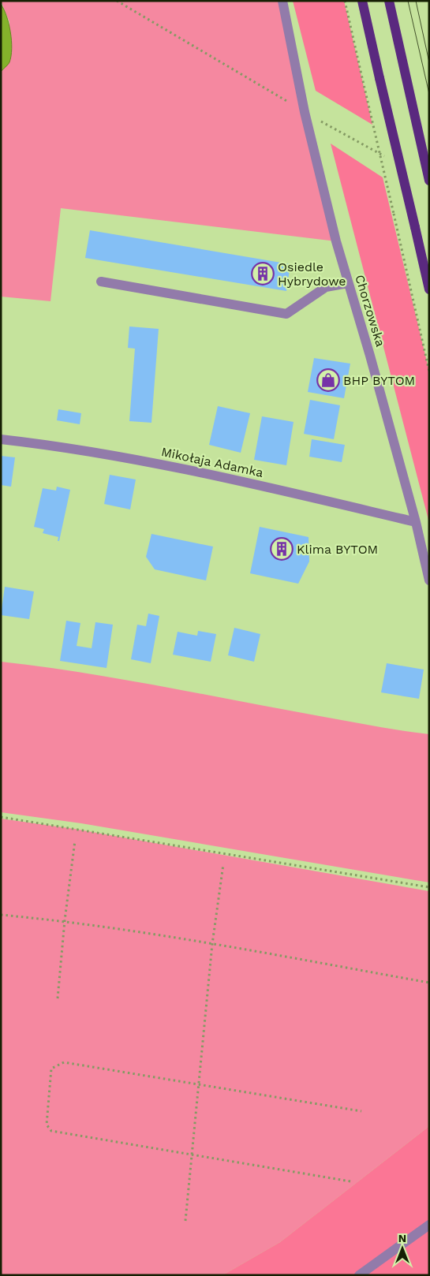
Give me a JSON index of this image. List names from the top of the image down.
{
  "streets": {
    "street": ["Chorzowska", "Mikołaja Adamka"]
  },
  "crossings": [
    ["Chorzowska", "Mikołaja Adamka"]
  ],
  "places": {
    "building": ["Osiedle Hybrydowe", "Klima BYTOM"],
    "shop": ["BHP BYTOM"]
  },
  "north": "top"
}
